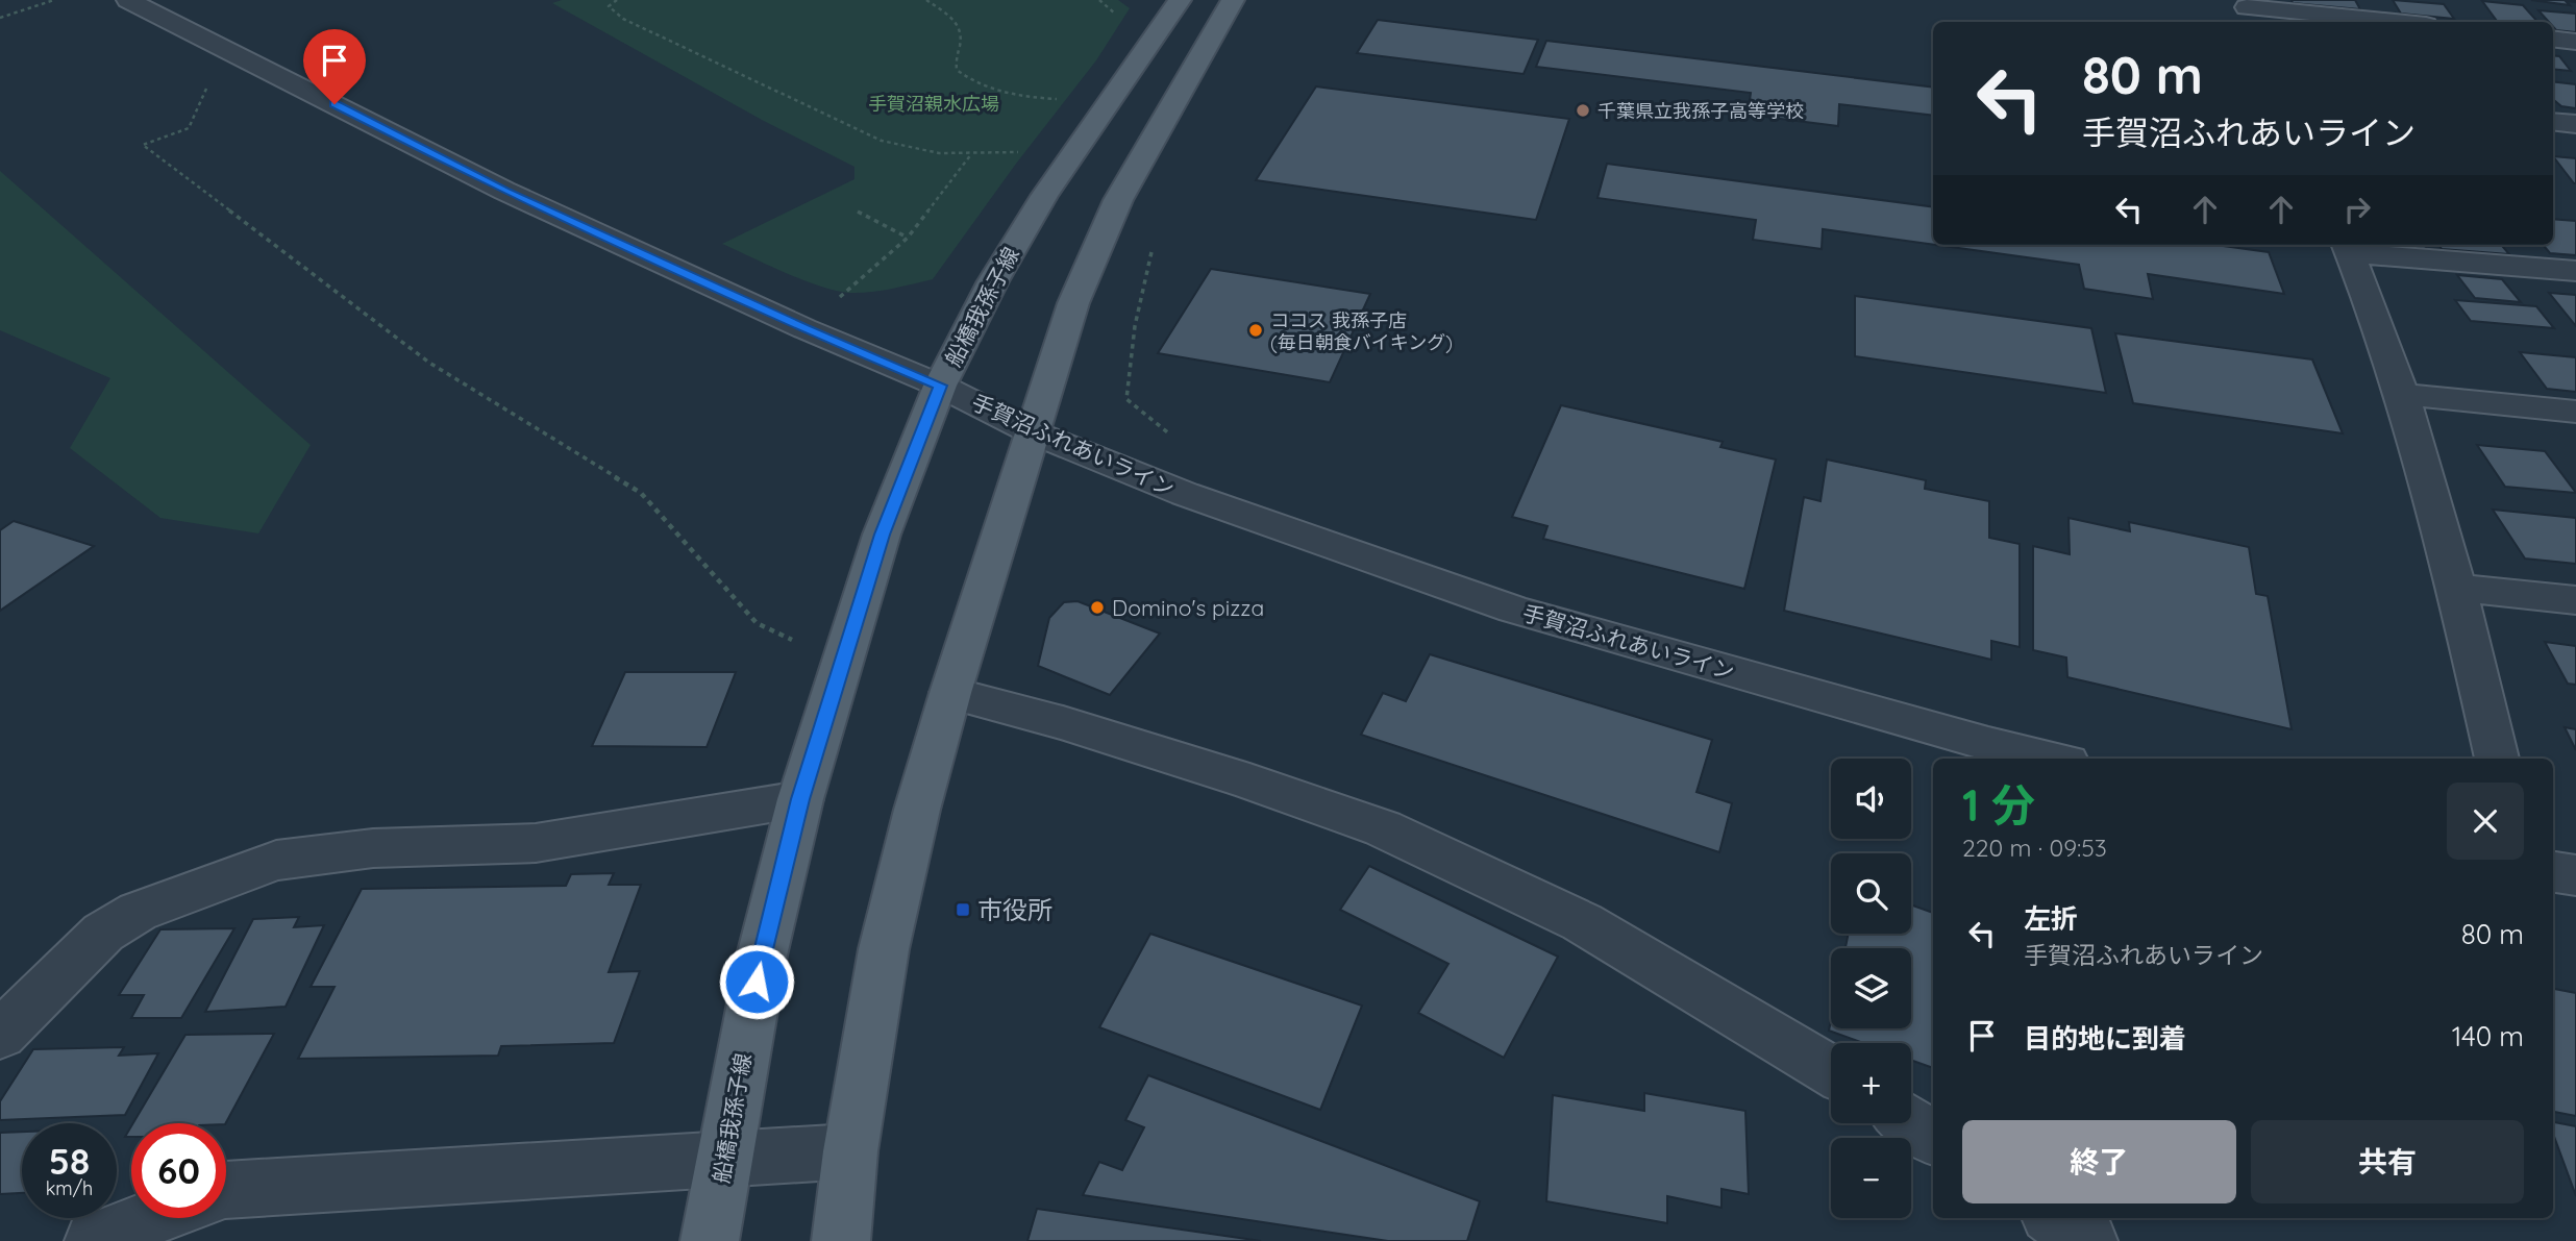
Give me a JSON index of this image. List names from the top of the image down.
{
  "streets": {
    "main road": ["船橋我孫子線"],
    "street": ["手賀沼ふれあいライン"]
  },
  "crossings": [
    ["船橋我孫子線", "手賀沼ふれあいライン"]
  ],
  "parks": ["手賀沼親水広場"],
  "places": {
    "other": ["千葉県立我孫子高等学校", "ココス 我孫子店 (毎日朝食バイキング)", "Domino's pizza"],
    "transit": ["市役所"]
  },
  "page": {
    "turn": ["80 m", "手賀沼ふれあいライン"],
    "map_buttons": ["+", "−"],
    "heading": ["1 分", "220 m · 09:53"],
    "list": [
      {
        "name": "左折",
        "note": "手賀沼ふれあいライン",
        "value": "80 m"
      },
      {
        "name": "目的地に到着",
        "value": "140 m"
      }
    ],
    "buttons": ["終了", "共有"],
    "speed": "58 km/h",
    "limit": "60"
  }
}
